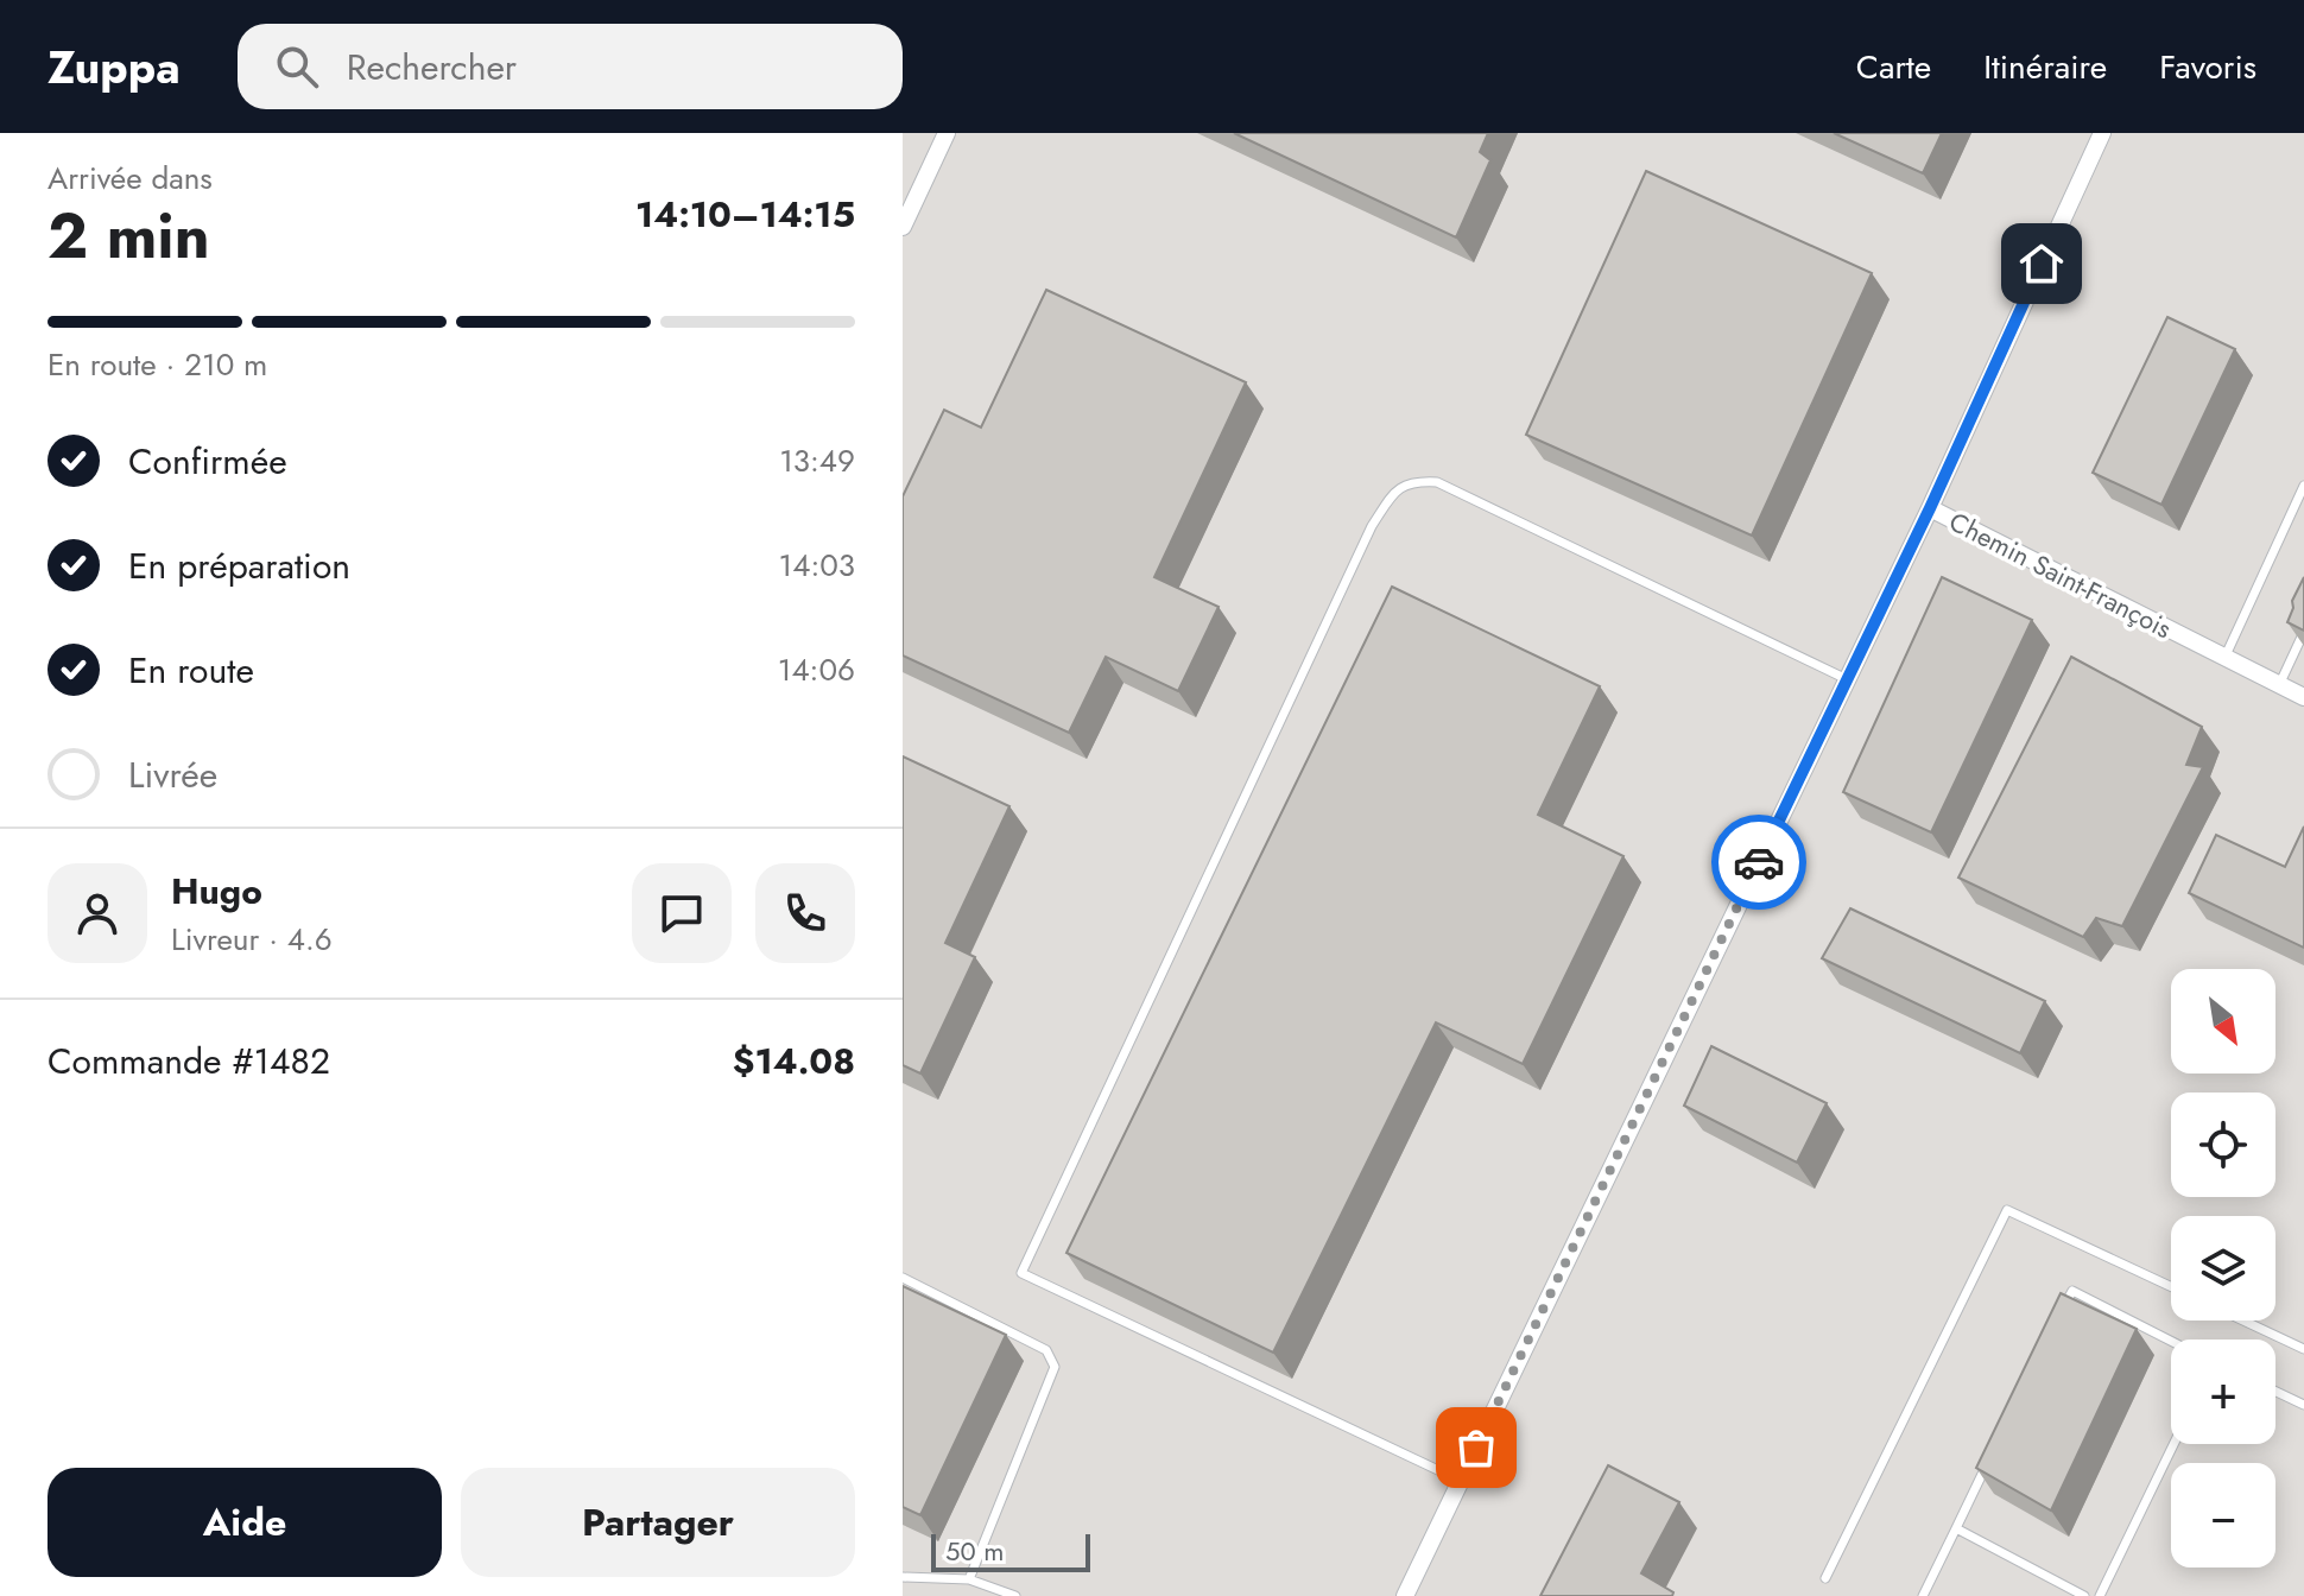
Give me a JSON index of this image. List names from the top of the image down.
{
  "streets": {
    "street": ["Chemin Saint-François"]
  },
  "scale_bar": "50 m",
  "north": "bottom right",
  "page": {
    "header": "Zuppa",
    "search": "Rechercher",
    "nav": ["Carte", "Itinéraire", "Favoris"],
    "heading": ["2 min", "Arrivée dans", "14:10–14:15"],
    "panel": [
      "Hugo",
      "Livreur · 4.6",
      "Commande #1482",
      "$14.08"
    ],
    "bar": "En route · 210 m",
    "list": [
      ["Confirmée", "13:49"],
      ["En préparation", "14:03"],
      ["En route", "14:06"],
      "Livrée"
    ],
    "map_buttons": ["+", "−"],
    "buttons": ["Aide", "Partager"],
    "scale": "50 m"
  }
}
